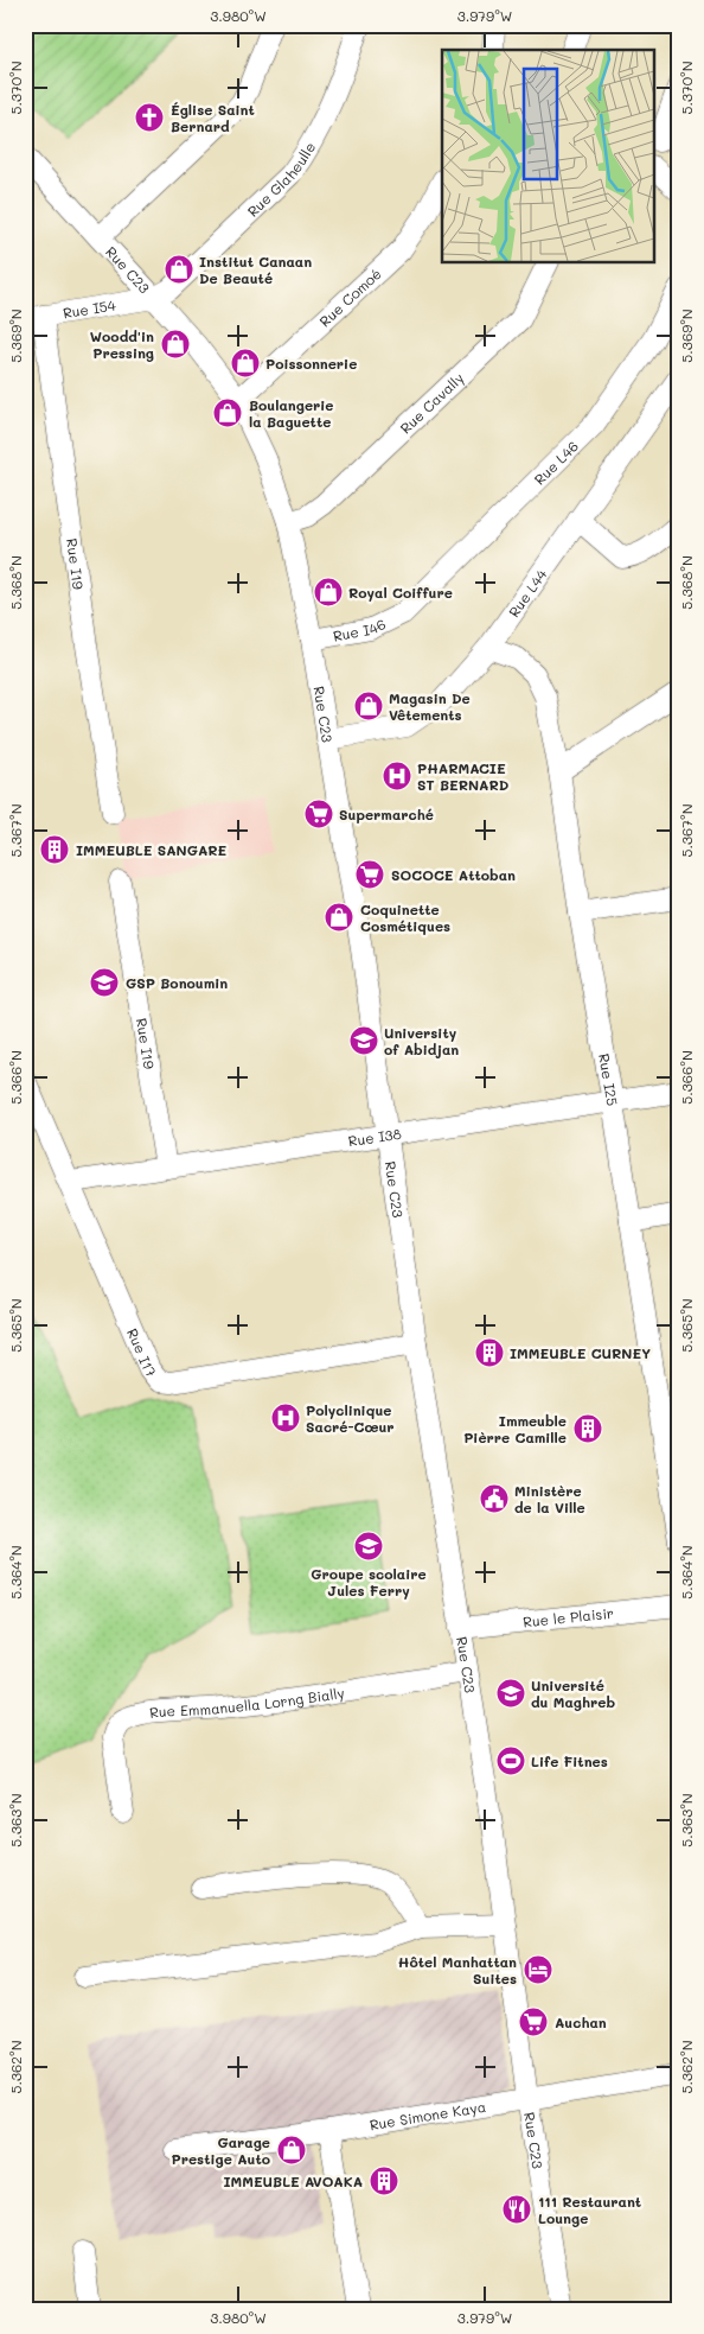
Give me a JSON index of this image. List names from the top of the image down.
{
  "streets": {
    "street": [
      "Rue Glaheulle",
      "Rue C23",
      "Rue Comoé",
      "Rue I54",
      "Rue Cavally",
      "Rue L46",
      "Rue I19",
      "Rue L44",
      "Rue I46",
      "Rue I25",
      "Rue I38",
      "Rue I17",
      "Rue le Plaisir",
      "Rue Emmanuella Lorng Bially",
      "Rue Simone Kaya"
    ]
  },
  "crossings": [
    ["Rue Glaheulle", "Rue C23"],
    ["Rue Glaheulle", "Rue I54"],
    ["Rue C23", "Rue Comoé"],
    ["Rue C23", "Rue I54"],
    ["Rue C23", "Rue Cavally"],
    ["Rue C23", "Rue L44"],
    ["Rue C23", "Rue I46"],
    ["Rue C23", "Rue I38"],
    ["Rue C23", "Rue I17"],
    ["Rue C23", "Rue le Plaisir"],
    ["Rue C23", "Rue Emmanuella Lorng Bially"],
    ["Rue C23", "Rue Simone Kaya"],
    ["Rue I54", "Rue I19"],
    ["Rue L46", "Rue I46"],
    ["Rue I19", "Rue I38"],
    ["Rue L44", "Rue I25"],
    ["Rue I25", "Rue I38"],
    ["Rue I38", "Rue I17"]
  ],
  "places": {
    "church": ["Église Saint Bernard"],
    "shop": [
      "Institut Canaan De Beauté",
      "Woodd'in Pressing",
      "Poissonnerie",
      "Boulangerie la Baguette",
      "Royal Coiffure",
      "Magasin De Vêtements",
      "Coquinette Cosmétiques",
      "Garage Prestige Auto"
    ],
    "hospital": ["PHARMACIE ST BERNARD", "Polyclinique Sacré-Cœur"],
    "supermarket": ["Supermarché", "SOCOCE Attoban", "Auchan"],
    "building": [
      "IMMEUBLE SANGARE",
      "IMMEUBLE CURNEY",
      "Immeuble Pièrre Camille",
      "IMMEUBLE AVOAKA"
    ],
    "school or university": [
      "GSP Bonoumin",
      "University of Abidjan",
      "Groupe scolaire Jules Ferry",
      "Université du Maghreb"
    ],
    "public building": ["Ministère de la Ville"],
    "sports": ["Life Fitnes"],
    "hotel": ["Hôtel Manhattan Suites"],
    "restaurant": ["111 Restaurant Lounge"]
  },
  "coordinates": [
    "3.980°W",
    "3.979°W",
    "5.370°N",
    "5.369°N",
    "5.368°N",
    "5.367°N",
    "5.366°N",
    "5.365°N",
    "5.364°N",
    "5.363°N",
    "5.362°N"
  ]
}
